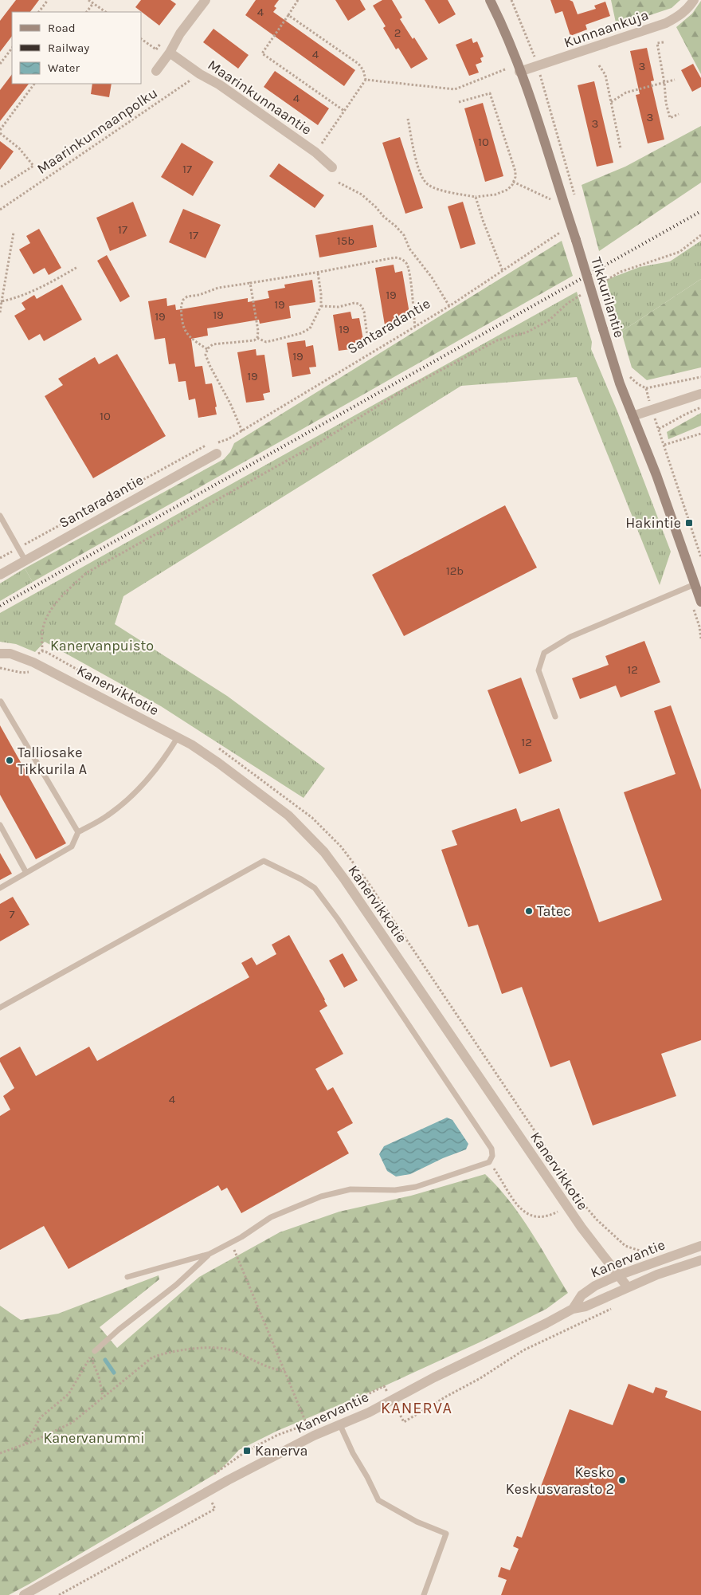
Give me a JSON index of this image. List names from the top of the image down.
{
  "streets": {
    "main road": ["Tikkurilantie"],
    "street": [
      "Kunnaankuja",
      "Maarinkunnaantie",
      "Santaradantie",
      "Kanervikkotie",
      "Kanervantie"
    ],
    "path": ["Maarinkunnaanpolku"]
  },
  "crossings": [
    ["Kunnaankuja", "Tikkurilantie"],
    ["Maarinkunnaantie", "Maarinkunnaanpolku"],
    ["Kanervikkotie", "Kanervantie"]
  ],
  "districts": ["KANERVA"],
  "parks": ["Kanervanpuisto", "Kanervanummi"],
  "places": {
    "transit": ["Hakintie", "Kanerva"],
    "other": ["Talliosake Tikkurila A", "Tatec", "Kesko Keskusvarasto 2"]
  },
  "house_numbers": [
    "4",
    "2",
    "4",
    "3",
    "4",
    "3",
    "3",
    "10",
    "17",
    "17",
    "17",
    "15b",
    "19",
    "19",
    "19",
    "19",
    "19",
    "19",
    "19",
    "10",
    "12b",
    "12",
    "12",
    "7",
    "4"
  ],
  "legend": ["Road", "Railway", "Water"]
}
